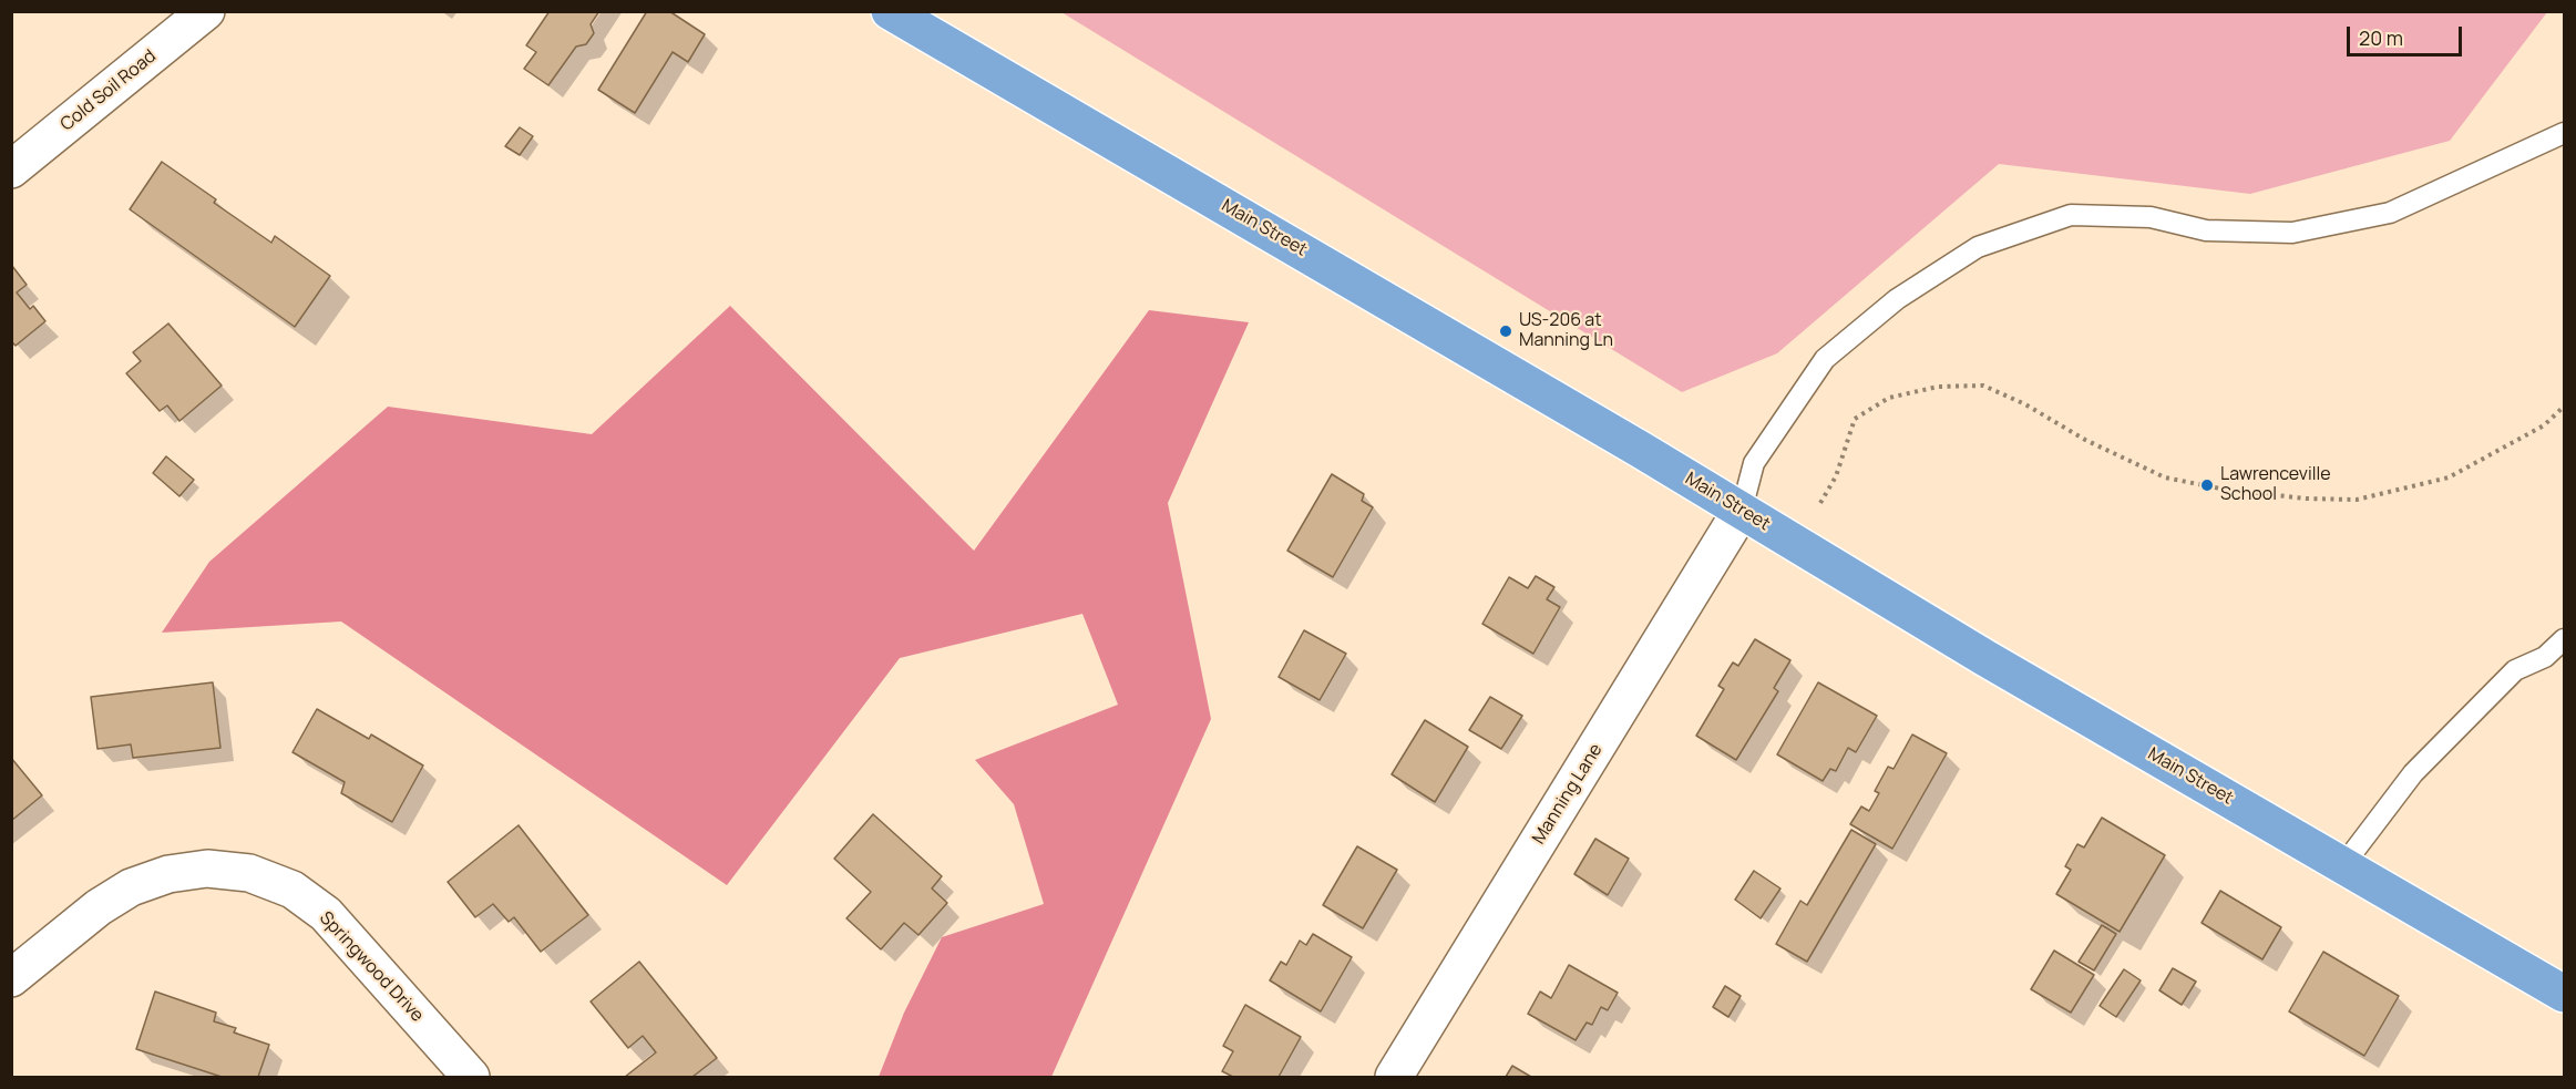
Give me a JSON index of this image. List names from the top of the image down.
{
  "streets": {
    "highway": ["Main Street"],
    "street": ["Cold Soil Road", "Manning Lane", "Springwood Drive"]
  },
  "crossings": [
    ["Main Street", "Manning Lane"]
  ],
  "places": ["US-206 at Manning Ln", "Lawrenceville School"],
  "scale_bar": "20 m"
}
